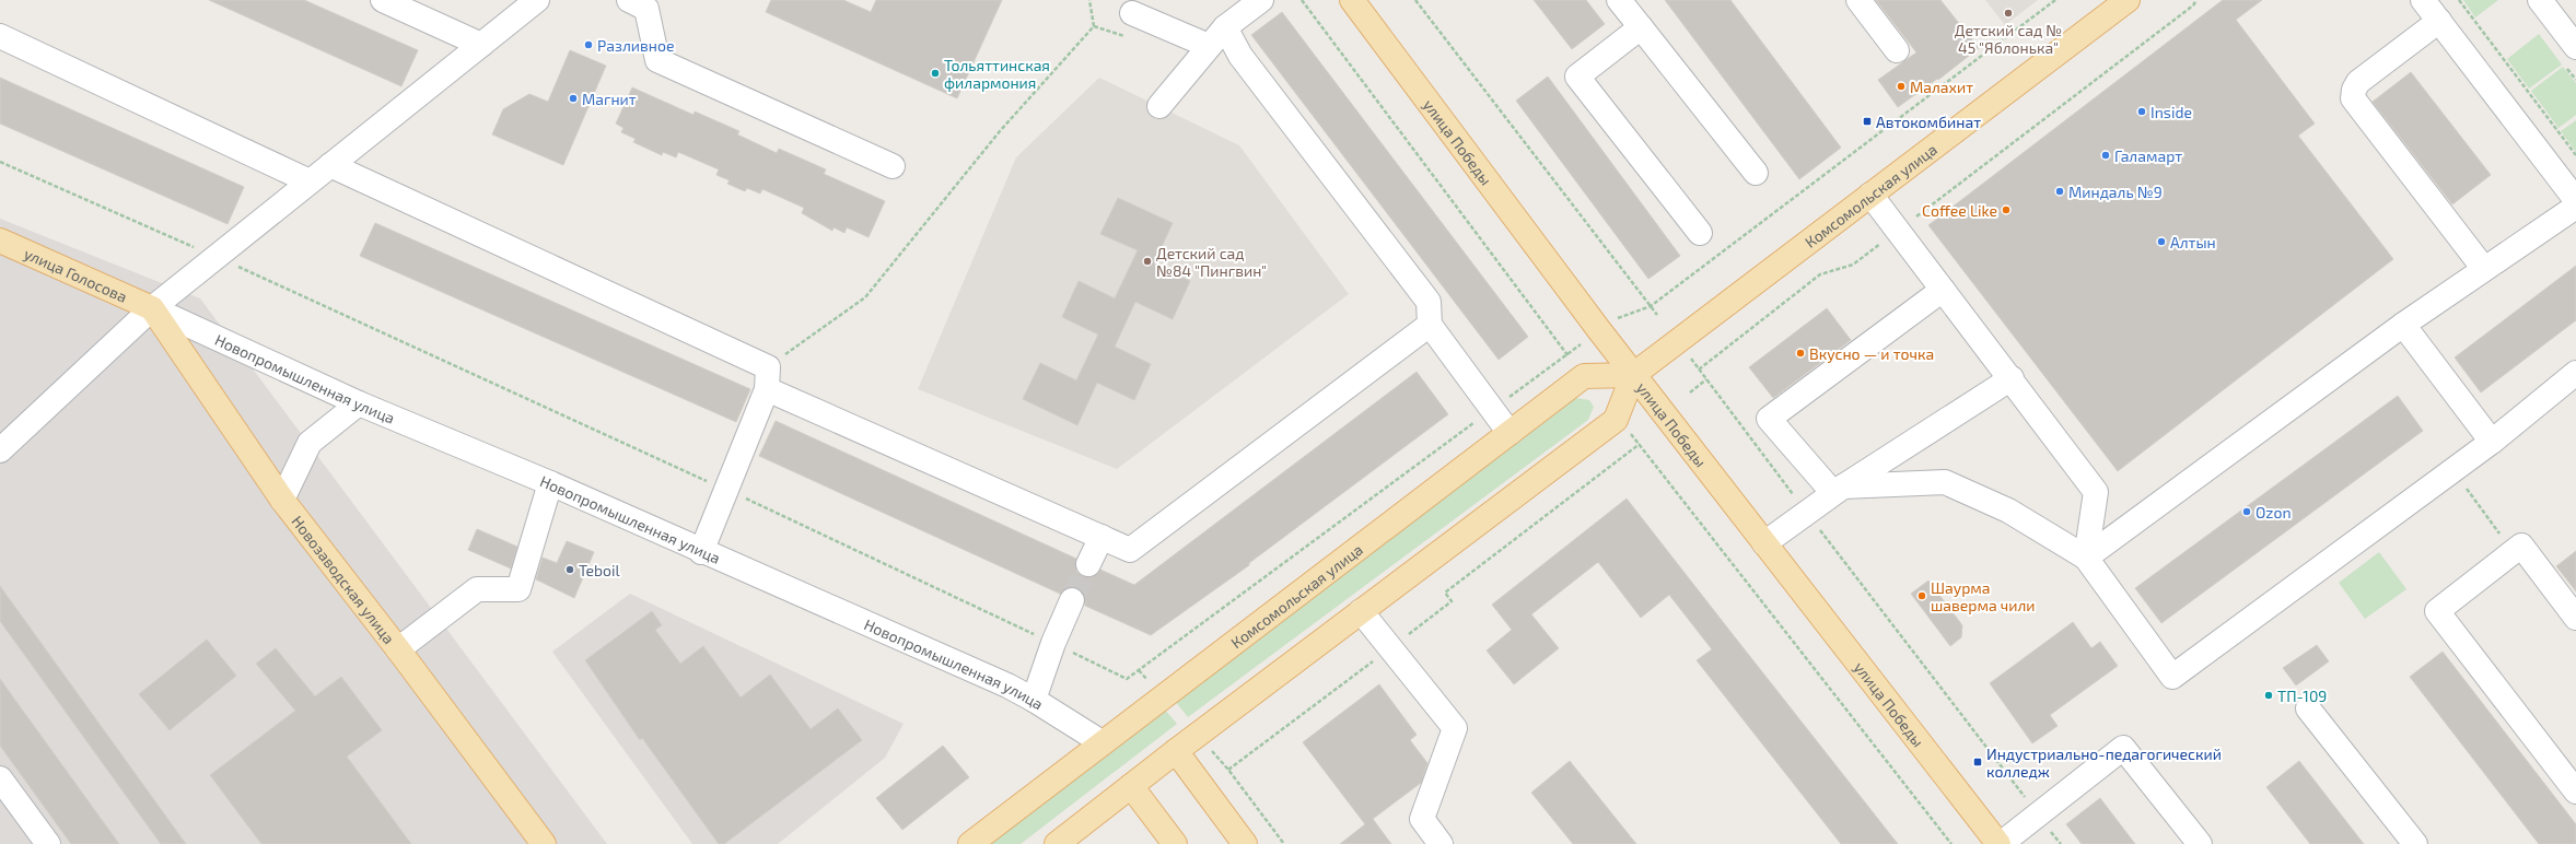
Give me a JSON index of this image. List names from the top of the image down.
{
  "streets": {
    "main road": [
      "улица Победы",
      "Комсомольская улица",
      "улица Голосова",
      "Новозаводская улица"
    ],
    "street": ["Новопромышленная улица"]
  },
  "crossings": [
    ["улица Победы", "Комсомольская улица"],
    ["Комсомольская улица", "Новопромышленная улица"],
    ["улица Голосова", "Новопромышленная улица"],
    ["улица Голосова", "Новозаводская улица"],
    ["Новопромышленная улица", "Новозаводская улица"]
  ],
  "places": {
    "other": [
      "Детский сад № 45 \"Яблонька\"",
      "Разливное",
      "Тольяттинская филармония",
      "Малахит",
      "Магнит",
      "Inside",
      "Галамарт",
      "Миндаль №9",
      "Coffee Like",
      "Алтын",
      "Детский сад №84 \"Пингвин\"",
      "Вкусно — и точка",
      "Ozon",
      "Teboil",
      "Шаурма шаверма чили",
      "ТП-109"
    ],
    "transit": ["Автокомбинат", "Индустриально-педагогический колледж"]
  }
}
